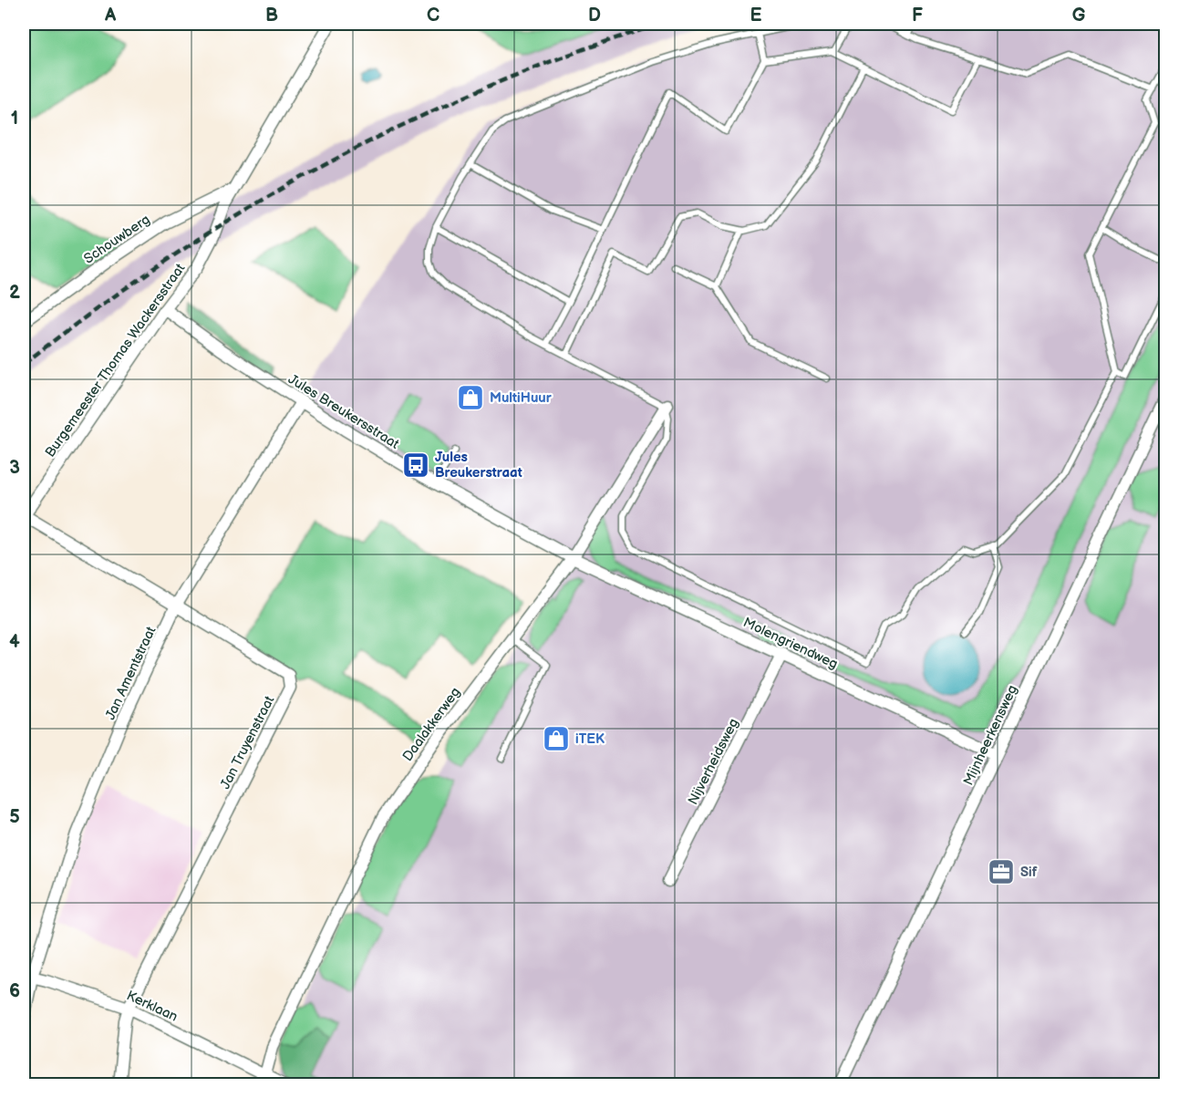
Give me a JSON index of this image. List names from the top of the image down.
{
  "streets": {
    "street": [
      "Schouwberg",
      "Burgemeester Thomas Wackersstraat",
      "Jules Breukersstraat",
      "Molengriendweg",
      "Jan Amentstraat",
      "Daalakkerweg",
      "Mijnheerkensweg",
      "Jan Truyenstraat",
      "Nijverheidsweg",
      "Kerklaan"
    ]
  },
  "crossings": [
    ["Schouwberg", "Burgemeester Thomas Wackersstraat"],
    ["Burgemeester Thomas Wackersstraat", "Jules Breukersstraat"],
    ["Burgemeester Thomas Wackersstraat", "Jan Truyenstraat"],
    ["Jules Breukersstraat", "Molengriendweg"],
    ["Jules Breukersstraat", "Jan Amentstraat"],
    ["Jules Breukersstraat", "Daalakkerweg"],
    ["Molengriendweg", "Daalakkerweg"],
    ["Molengriendweg", "Mijnheerkensweg"],
    ["Molengriendweg", "Nijverheidsweg"],
    ["Jan Amentstraat", "Jan Truyenstraat"],
    ["Jan Amentstraat", "Kerklaan"],
    ["Daalakkerweg", "Kerklaan"],
    ["Jan Truyenstraat", "Kerklaan"]
  ],
  "places": {
    "shop": ["MultiHuur", "iTEK"],
    "bus stop": ["Jules Breukerstraat"],
    "office": ["Sif"]
  },
  "grid": {
    "columns": [
      "A",
      "B",
      "C",
      "D",
      "E",
      "F",
      "G"
    ],
    "rows": [
      "1",
      "2",
      "3",
      "4",
      "5",
      "6"
    ]
  }
}
